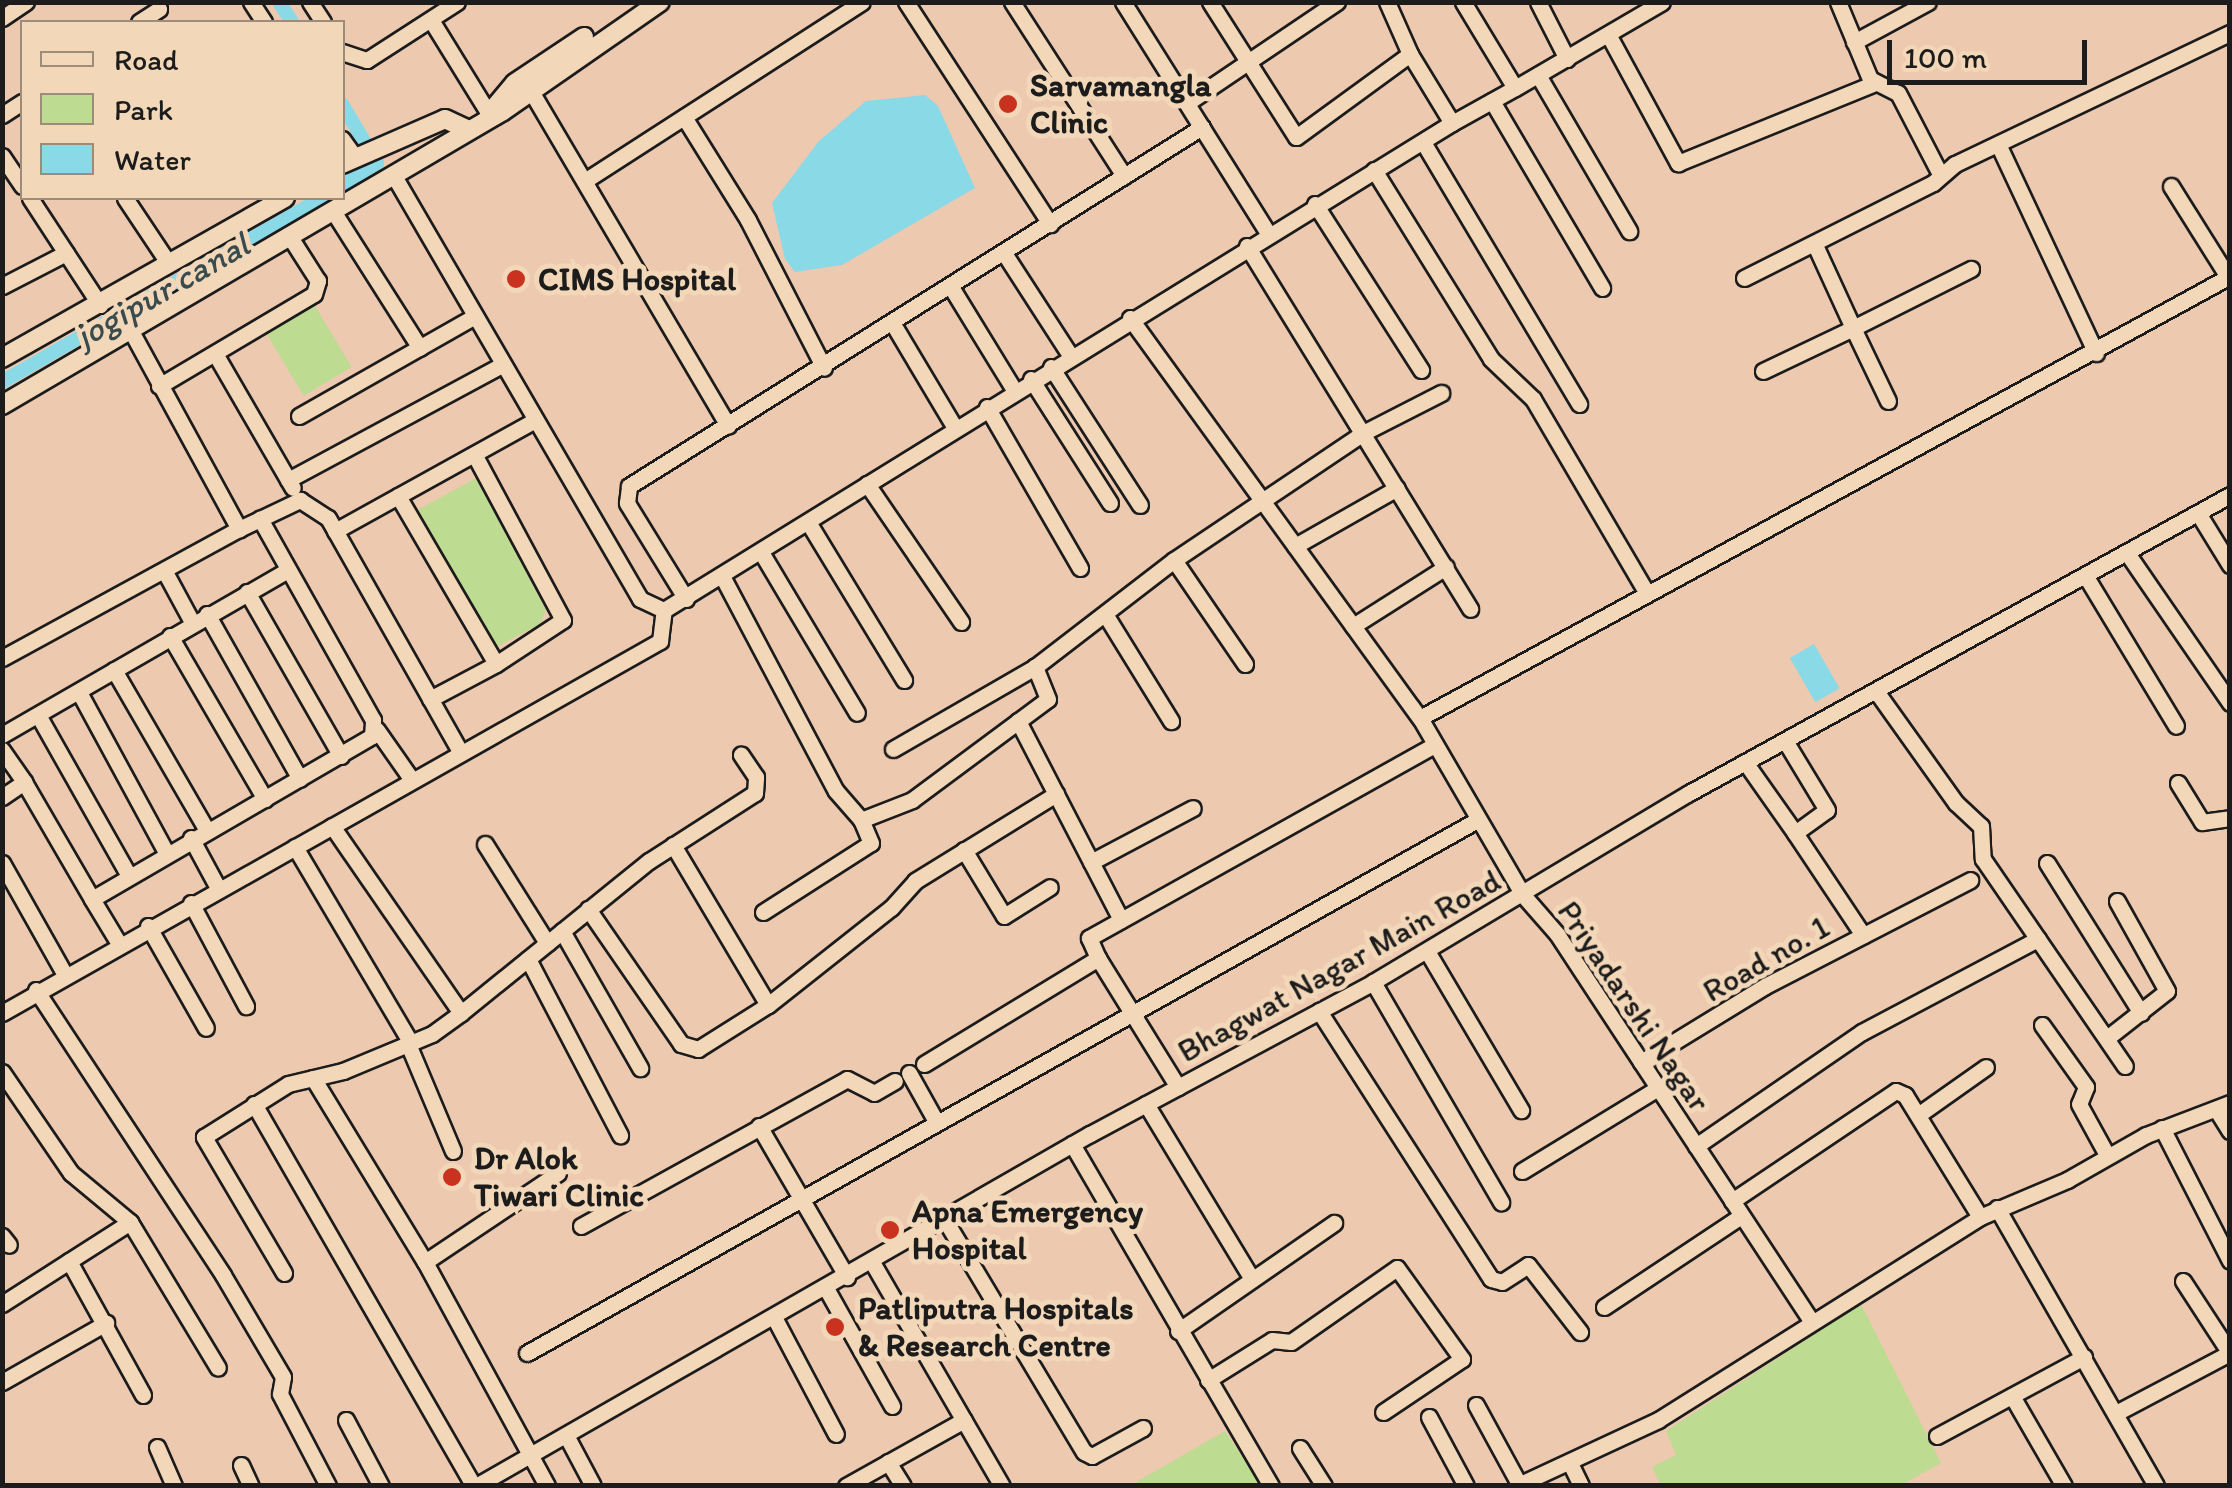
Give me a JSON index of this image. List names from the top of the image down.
{
  "streets": {
    "street": ["Road no. 1", "Bhagwat Nagar Main Road", "Priyadarshi Nagar"]
  },
  "crossings": [
    ["Road no. 1", "Bhagwat Nagar Main Road"],
    ["Road no. 1", "Priyadarshi Nagar"],
    ["Bhagwat Nagar Main Road", "Priyadarshi Nagar"]
  ],
  "water": ["jogipur canal"],
  "places": [
    "Sarvamangla Clinic",
    "CIMS Hospital",
    "Dr Alok Tiwari Clinic",
    "Apna Emergency Hospital",
    "Patliputra Hospitals & Research Centre"
  ],
  "legend": ["Road", "Park", "Water"],
  "scale_bar": "100 m"
}
